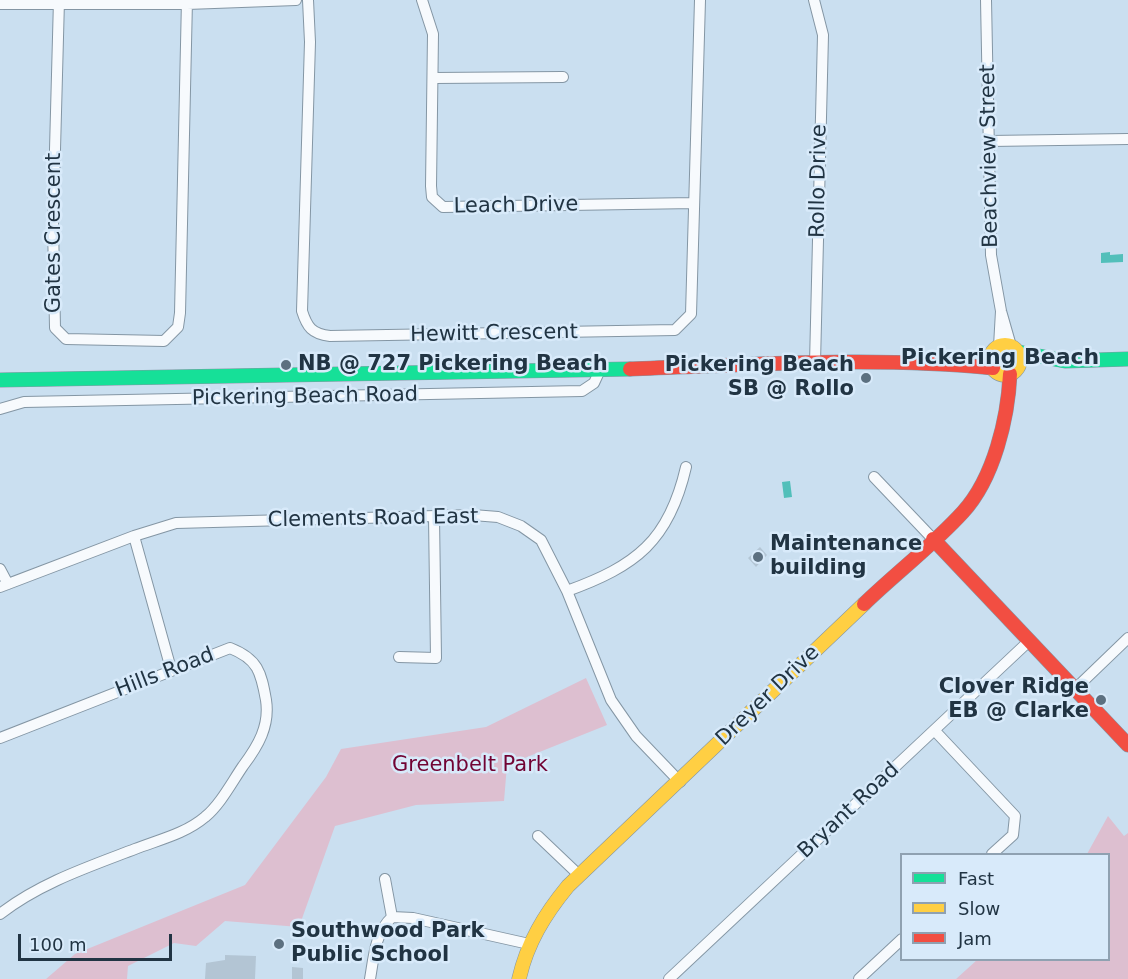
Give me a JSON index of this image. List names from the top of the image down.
{
  "streets": {
    "street": [
      "Beachview Street",
      "Rollo Drive",
      "Leach Drive",
      "Gates Crescent",
      "Hewitt Crescent",
      "Pickering Beach Road",
      "Clements Road East",
      "Hills Road",
      "Dreyer Drive",
      "Bryant Road"
    ]
  },
  "crossings": [
    ["Beachview Street", "Pickering Beach Road"],
    ["Rollo Drive", "Pickering Beach Road"],
    ["Leach Drive", "Hewitt Crescent"],
    ["Pickering Beach Road", "Dreyer Drive"],
    ["Clements Road East", "Dreyer Drive"]
  ],
  "districts": ["Pickering Beach"],
  "parks": ["Greenbelt Park"],
  "places": [
    "NB @ 727 Pickering Beach",
    "Pickering Beach SB @ Rollo",
    "Maintenance building",
    "Clover Ridge EB @ Clarke",
    "Southwood Park Public School"
  ],
  "legend": ["Fast", "Slow", "Jam"],
  "scale_bar": "100 m"
}
